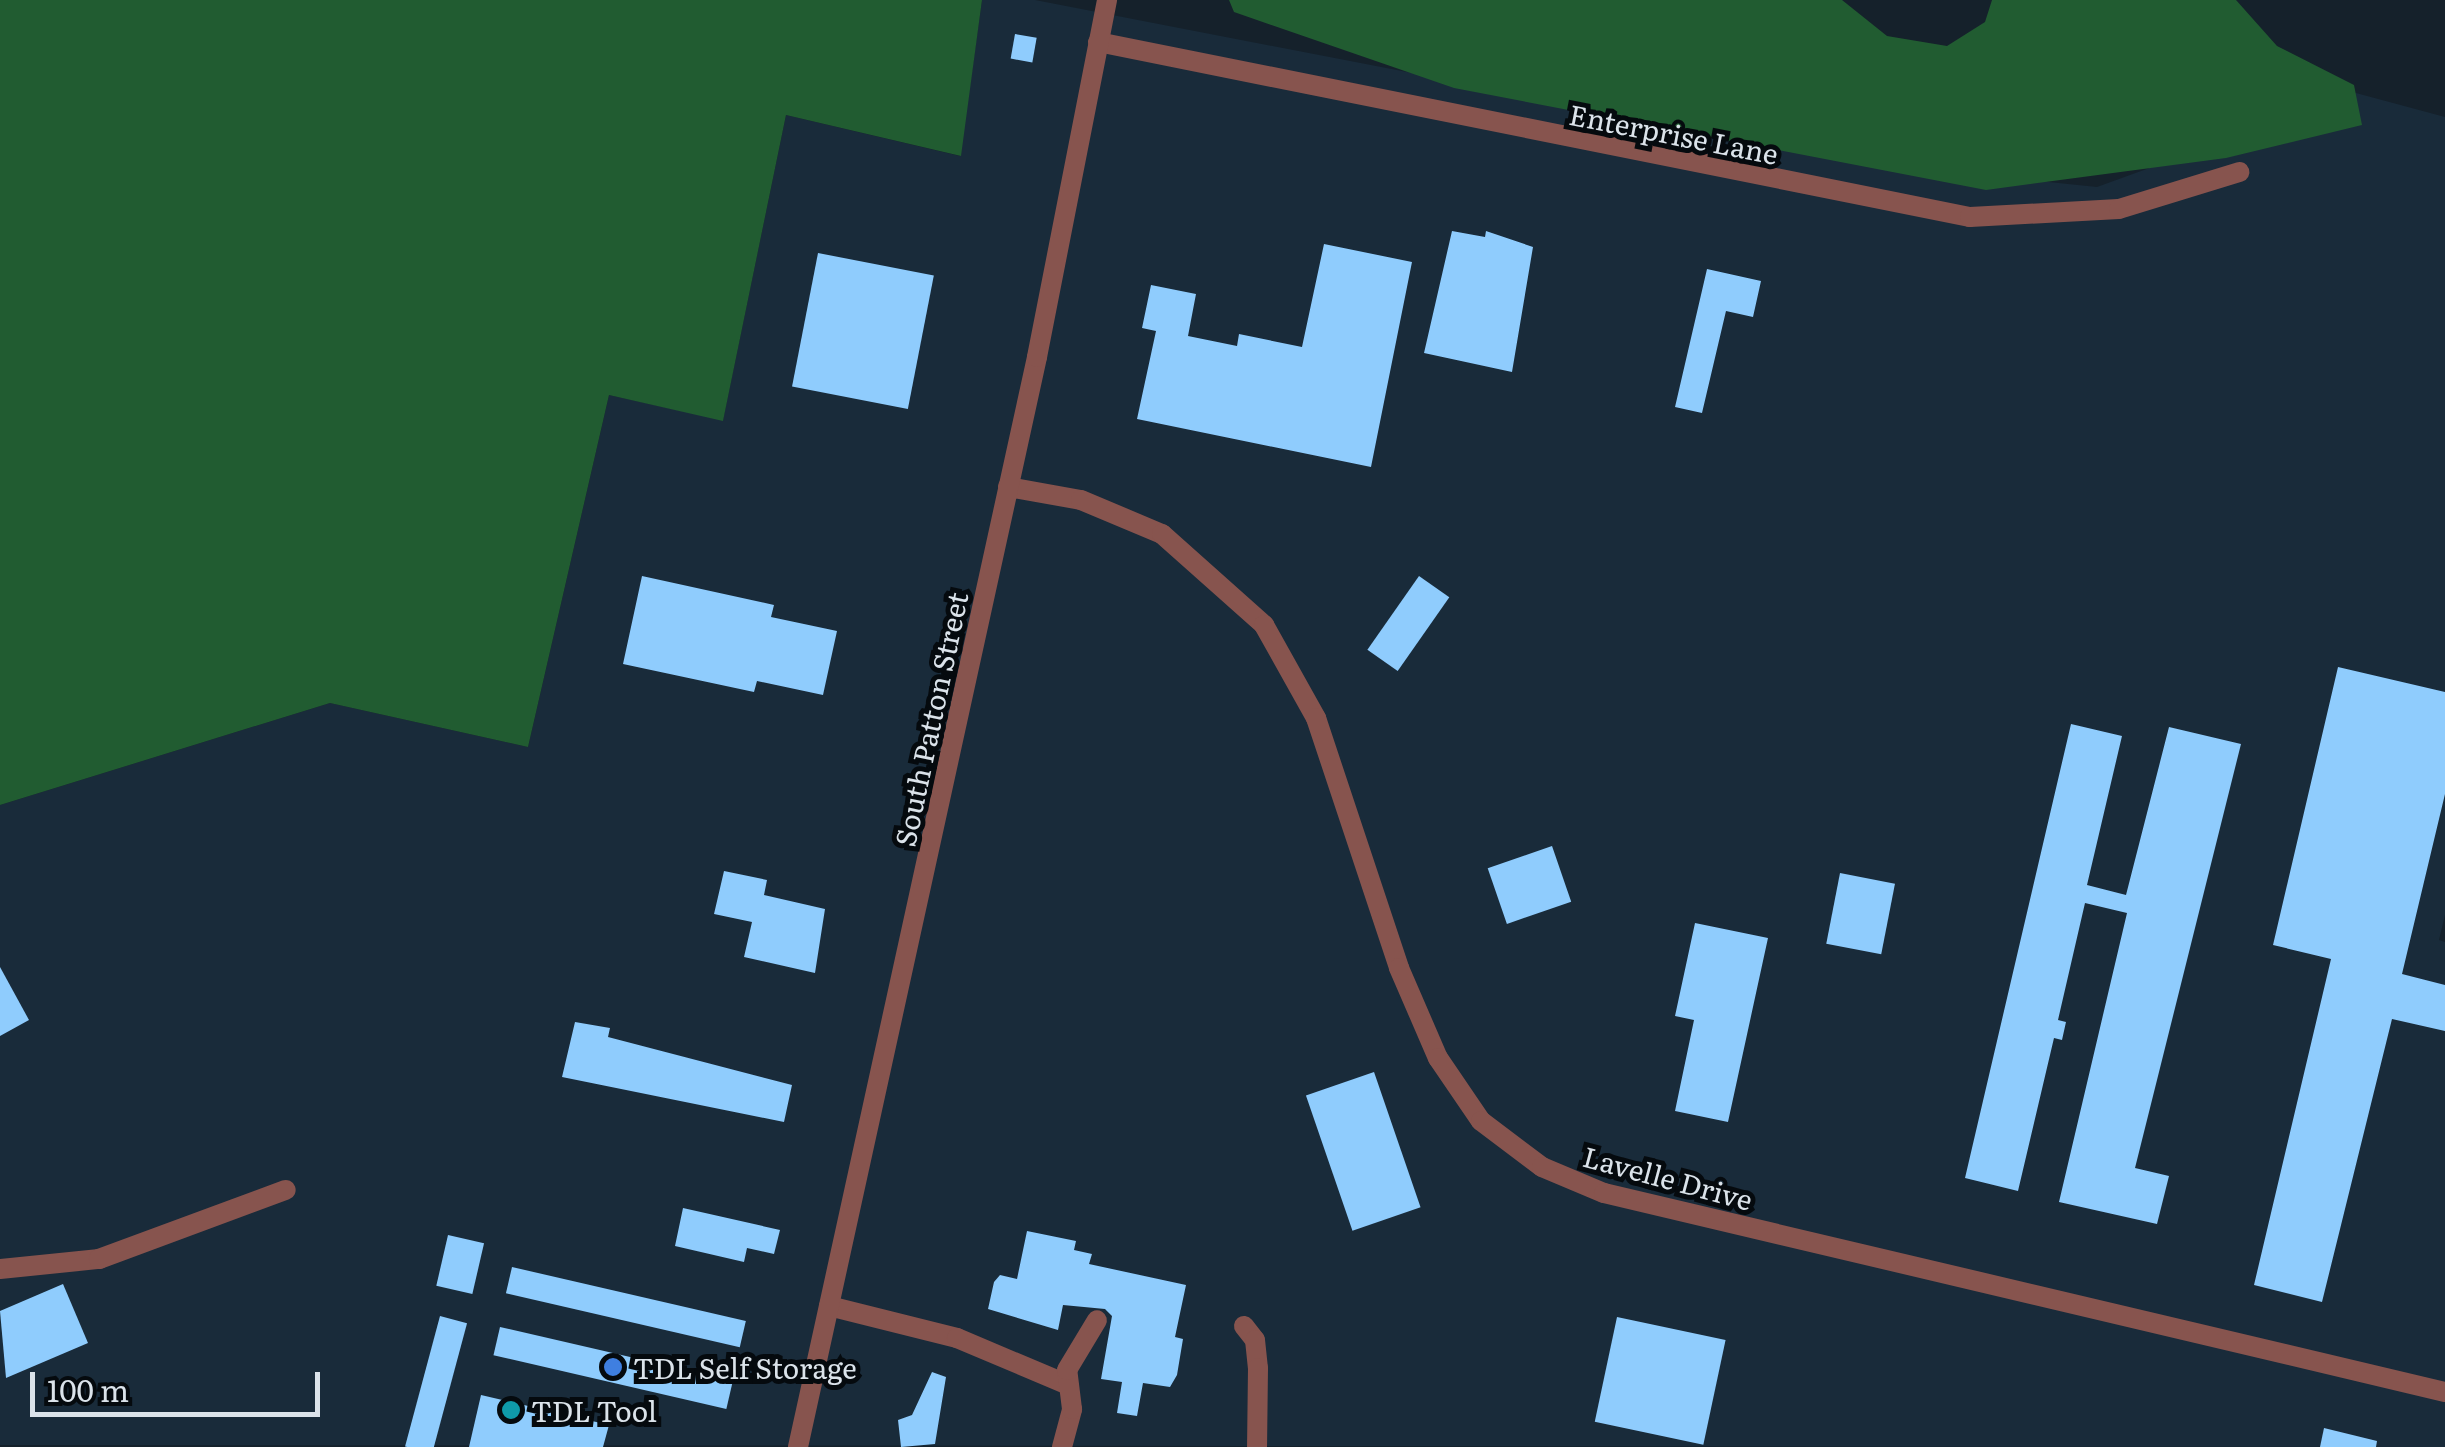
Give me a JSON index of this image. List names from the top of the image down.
{
  "streets": {
    "street": ["Enterprise Lane", "South Patton Street", "Lavelle Drive"]
  },
  "crossings": [
    ["Enterprise Lane", "South Patton Street"],
    ["South Patton Street", "Lavelle Drive"]
  ],
  "places": ["TDL Self Storage", "TDL Tool"],
  "scale_bar": "100 m"
}
